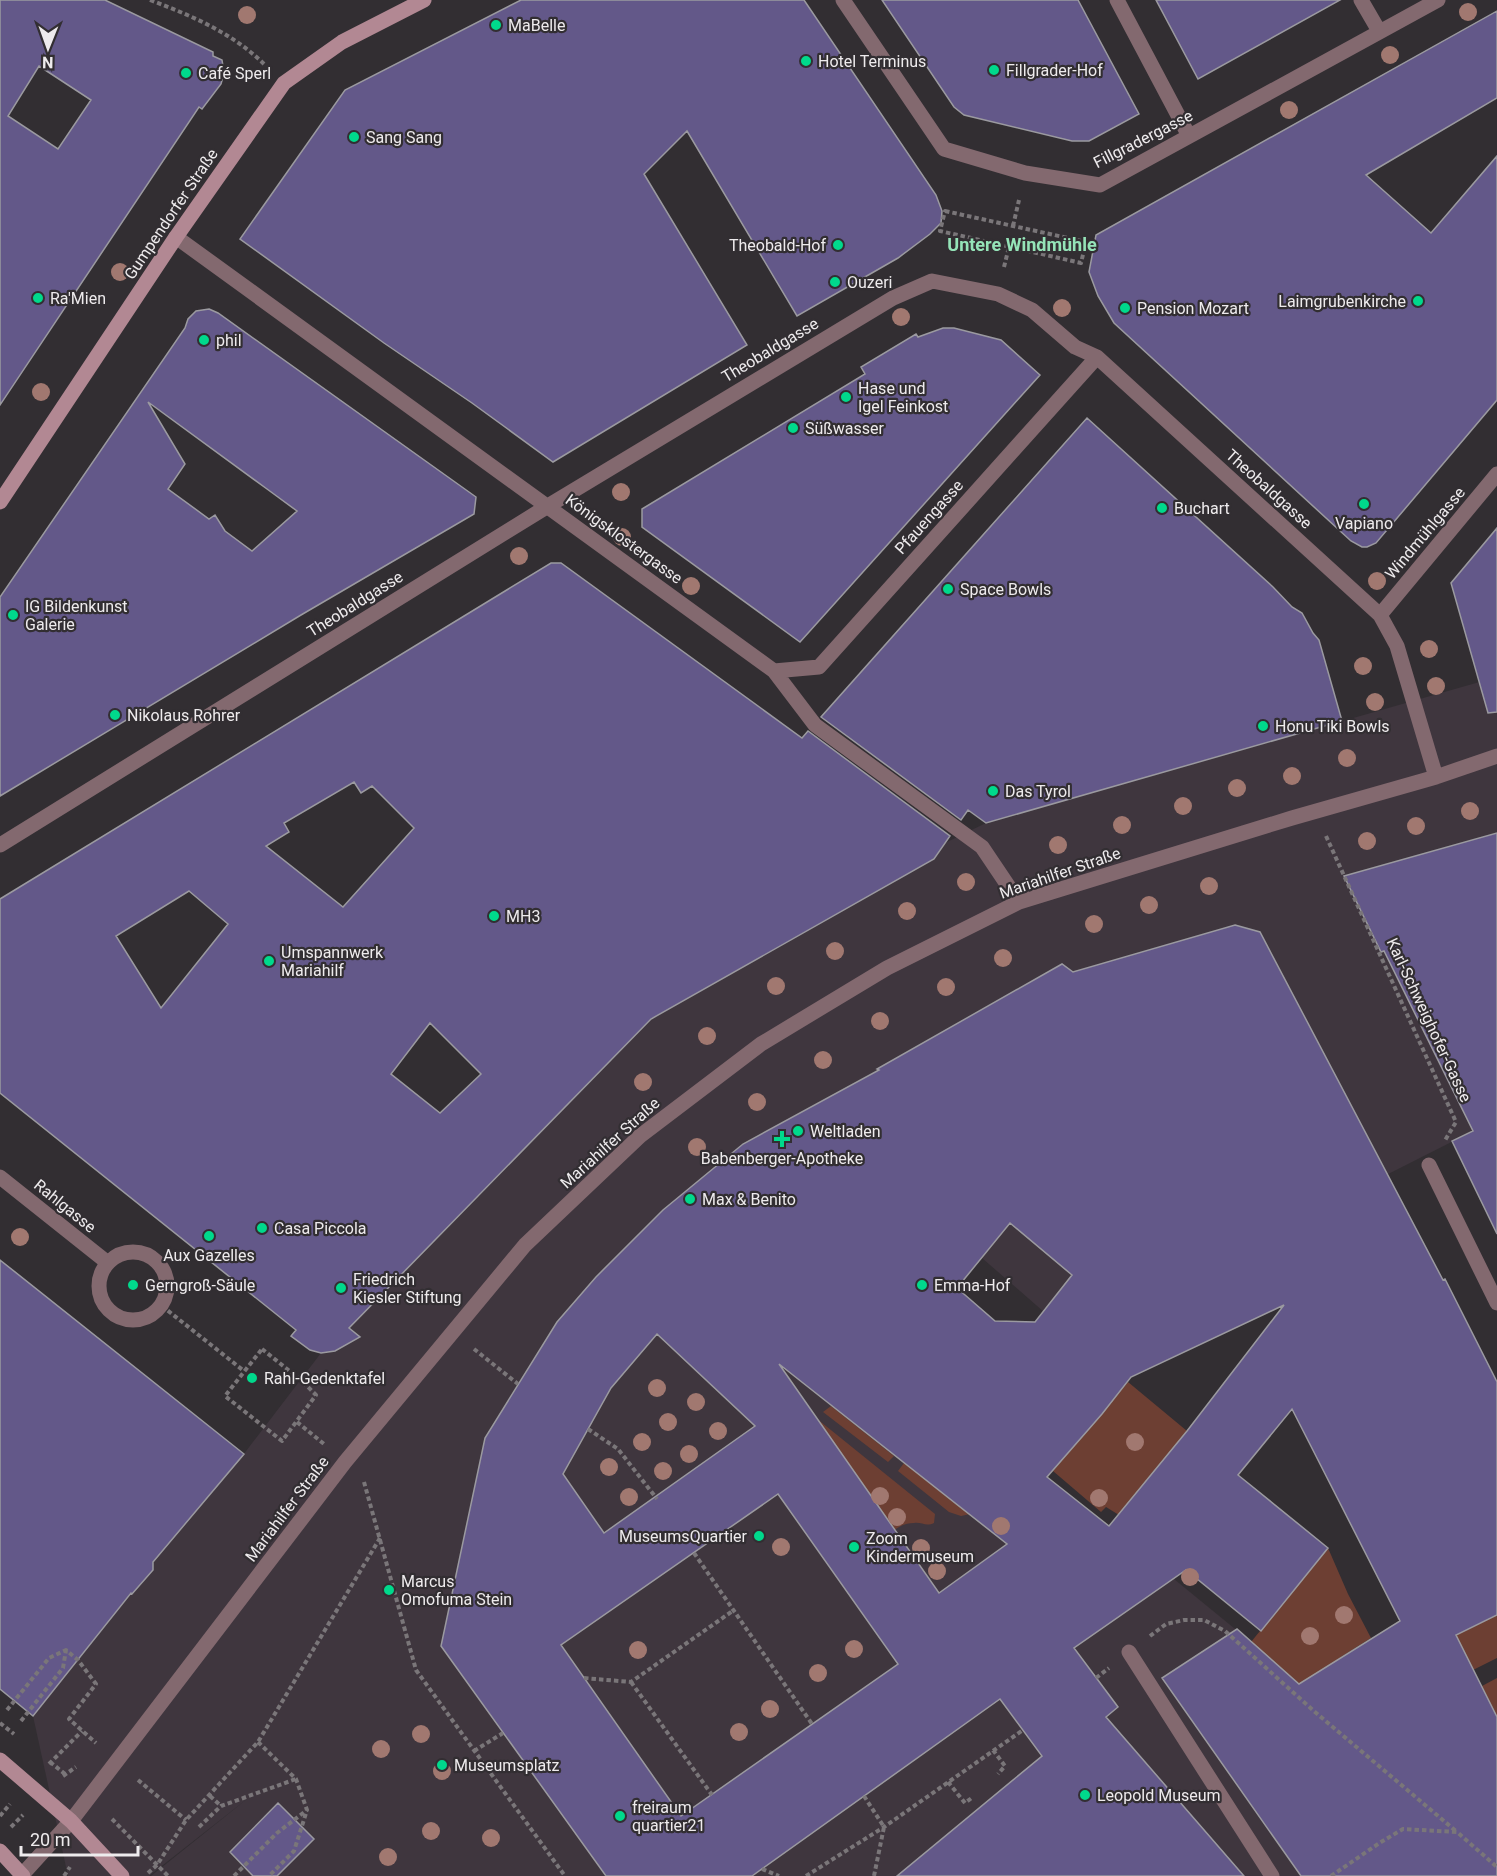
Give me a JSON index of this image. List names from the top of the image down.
{
  "streets": {
    "street": [
      "Fillgradergasse",
      "Gumpendorfer Straße",
      "Theobaldgasse",
      "Pfauengasse",
      "Windmühlgasse",
      "Königsklostergasse",
      "Mariahilfer Straße",
      "Rahlgasse"
    ],
    "path": ["Karl-Schweighofer-Gasse"]
  },
  "crossings": [
    ["Gumpendorfer Straße", "Königsklostergasse"],
    ["Theobaldgasse", "Pfauengasse"],
    ["Theobaldgasse", "Windmühlgasse"],
    ["Theobaldgasse", "Königsklostergasse"],
    ["Theobaldgasse", "Mariahilfer Straße"],
    ["Pfauengasse", "Königsklostergasse"],
    ["Königsklostergasse", "Mariahilfer Straße"],
    ["Mariahilfer Straße", "Karl-Schweighofer-Gasse"]
  ],
  "districts": ["Untere Windmühle"],
  "places": {
    "other": [
      "MaBelle",
      "Hotel Terminus",
      "Fillgrader-Hof",
      "Café Sperl",
      "Sang Sang",
      "Theobald-Hof",
      "Ouzeri",
      "Ra'Mien",
      "Laimgrubenkirche",
      "Pension Mozart",
      "phil",
      "Hase und Igel Feinkost",
      "Süßwasser",
      "Vapiano",
      "Buchart",
      "Space Bowls",
      "IG Bildenkunst Galerie",
      "Nikolaus Rohrer",
      "Honu Tiki Bowls",
      "Das Tyrol",
      "MH3",
      "Umspannwerk Mariahilf",
      "Weltladen",
      "Max & Benito",
      "Casa Piccola",
      "Aux Gazelles",
      "Gerngroß-Säule",
      "Emma-Hof",
      "Friedrich Kiesler Stiftung",
      "Rahl-Gedenktafel",
      "MuseumsQuartier",
      "Zoom Kindermuseum",
      "Marcus Omofuma Stein",
      "Museumsplatz",
      "Leopold Museum",
      "freiraum quartier21"
    ],
    "health": ["Babenberger-Apotheke"]
  },
  "scale_bar": "20 m",
  "north": "bottom"
}
